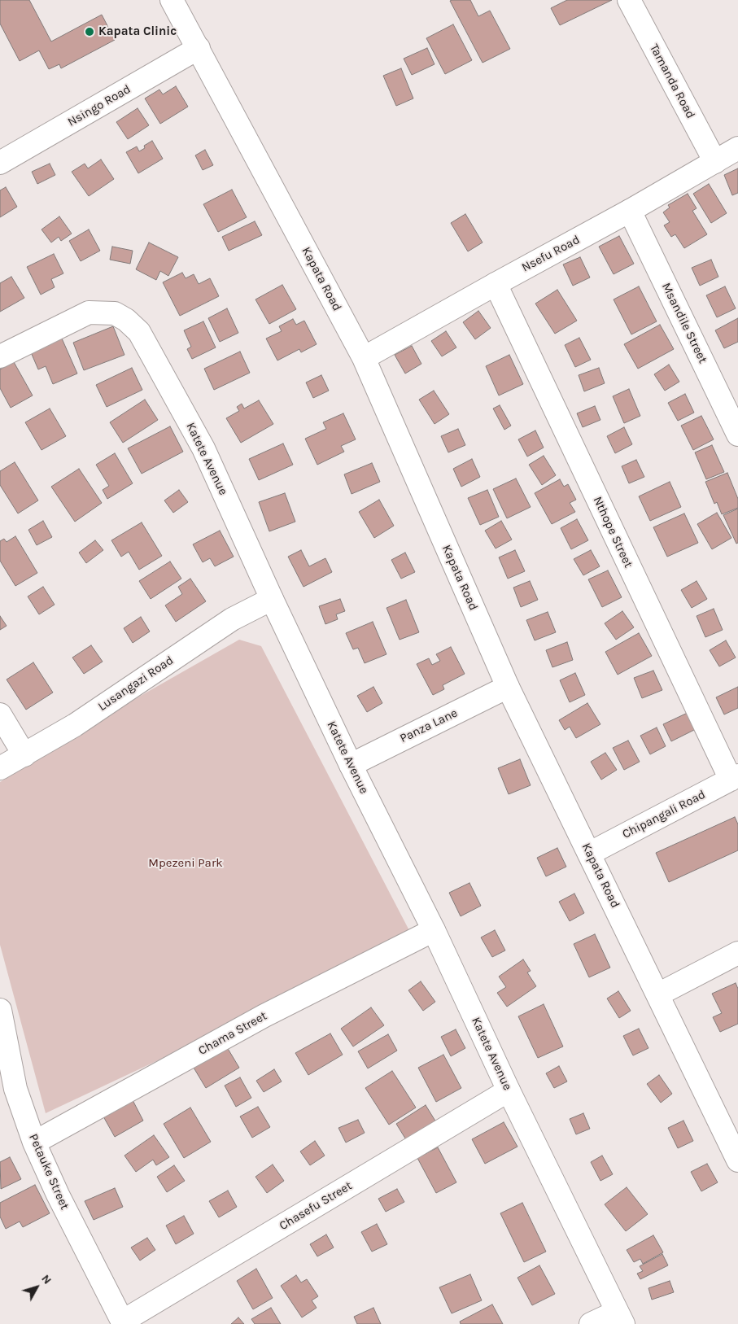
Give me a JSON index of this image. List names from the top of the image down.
{
  "streets": {
    "street": [
      "Tamanda Road",
      "Nsingo Road",
      "Nsefu Road",
      "Kapata Road",
      "Msandile Street",
      "Katete Avenue",
      "Nthope Street",
      "Lusangazi Road",
      "Panza Lane",
      "Chipangali Road",
      "Chama Street",
      "Petauke Street",
      "Chasefu Street"
    ]
  },
  "crossings": [
    ["Tamanda Road", "Nsefu Road"],
    ["Nsingo Road", "Kapata Road"],
    ["Nsefu Road", "Kapata Road"],
    ["Nsefu Road", "Msandile Street"],
    ["Nsefu Road", "Nthope Street"],
    ["Kapata Road", "Panza Lane"],
    ["Kapata Road", "Chipangali Road"],
    ["Katete Avenue", "Lusangazi Road"],
    ["Katete Avenue", "Panza Lane"],
    ["Katete Avenue", "Chama Street"],
    ["Katete Avenue", "Chasefu Street"],
    ["Nthope Street", "Chipangali Road"],
    ["Chama Street", "Petauke Street"],
    ["Petauke Street", "Chasefu Street"]
  ],
  "parks": ["Mpezeni Park"],
  "places": ["Kapata Clinic"],
  "north": "top right"
}
